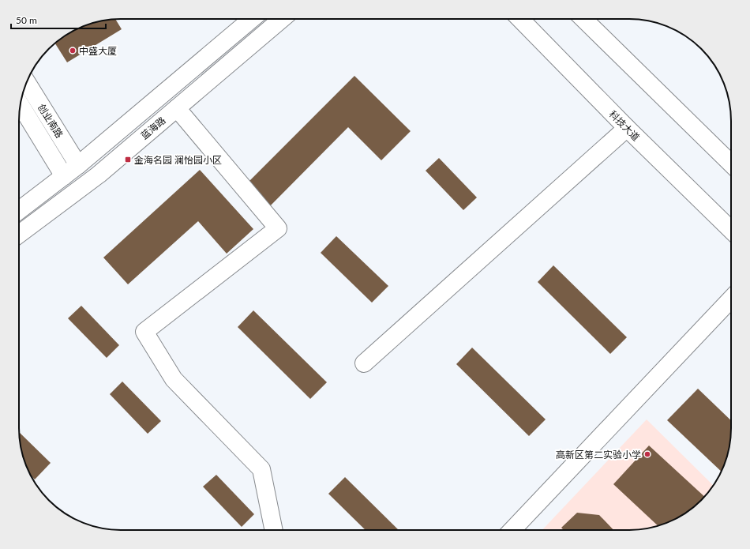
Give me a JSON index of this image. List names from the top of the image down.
{
  "streets": {
    "street": ["创业南路", "科技大道", "蓝海路"]
  },
  "crossings": [
    ["创业南路", "蓝海路"]
  ],
  "places": {
    "other": ["中盛大厦", "高新区第二实验小学"],
    "transit": ["金海名园 澜怡园小区"]
  },
  "scale_bar": "50 m"
}
